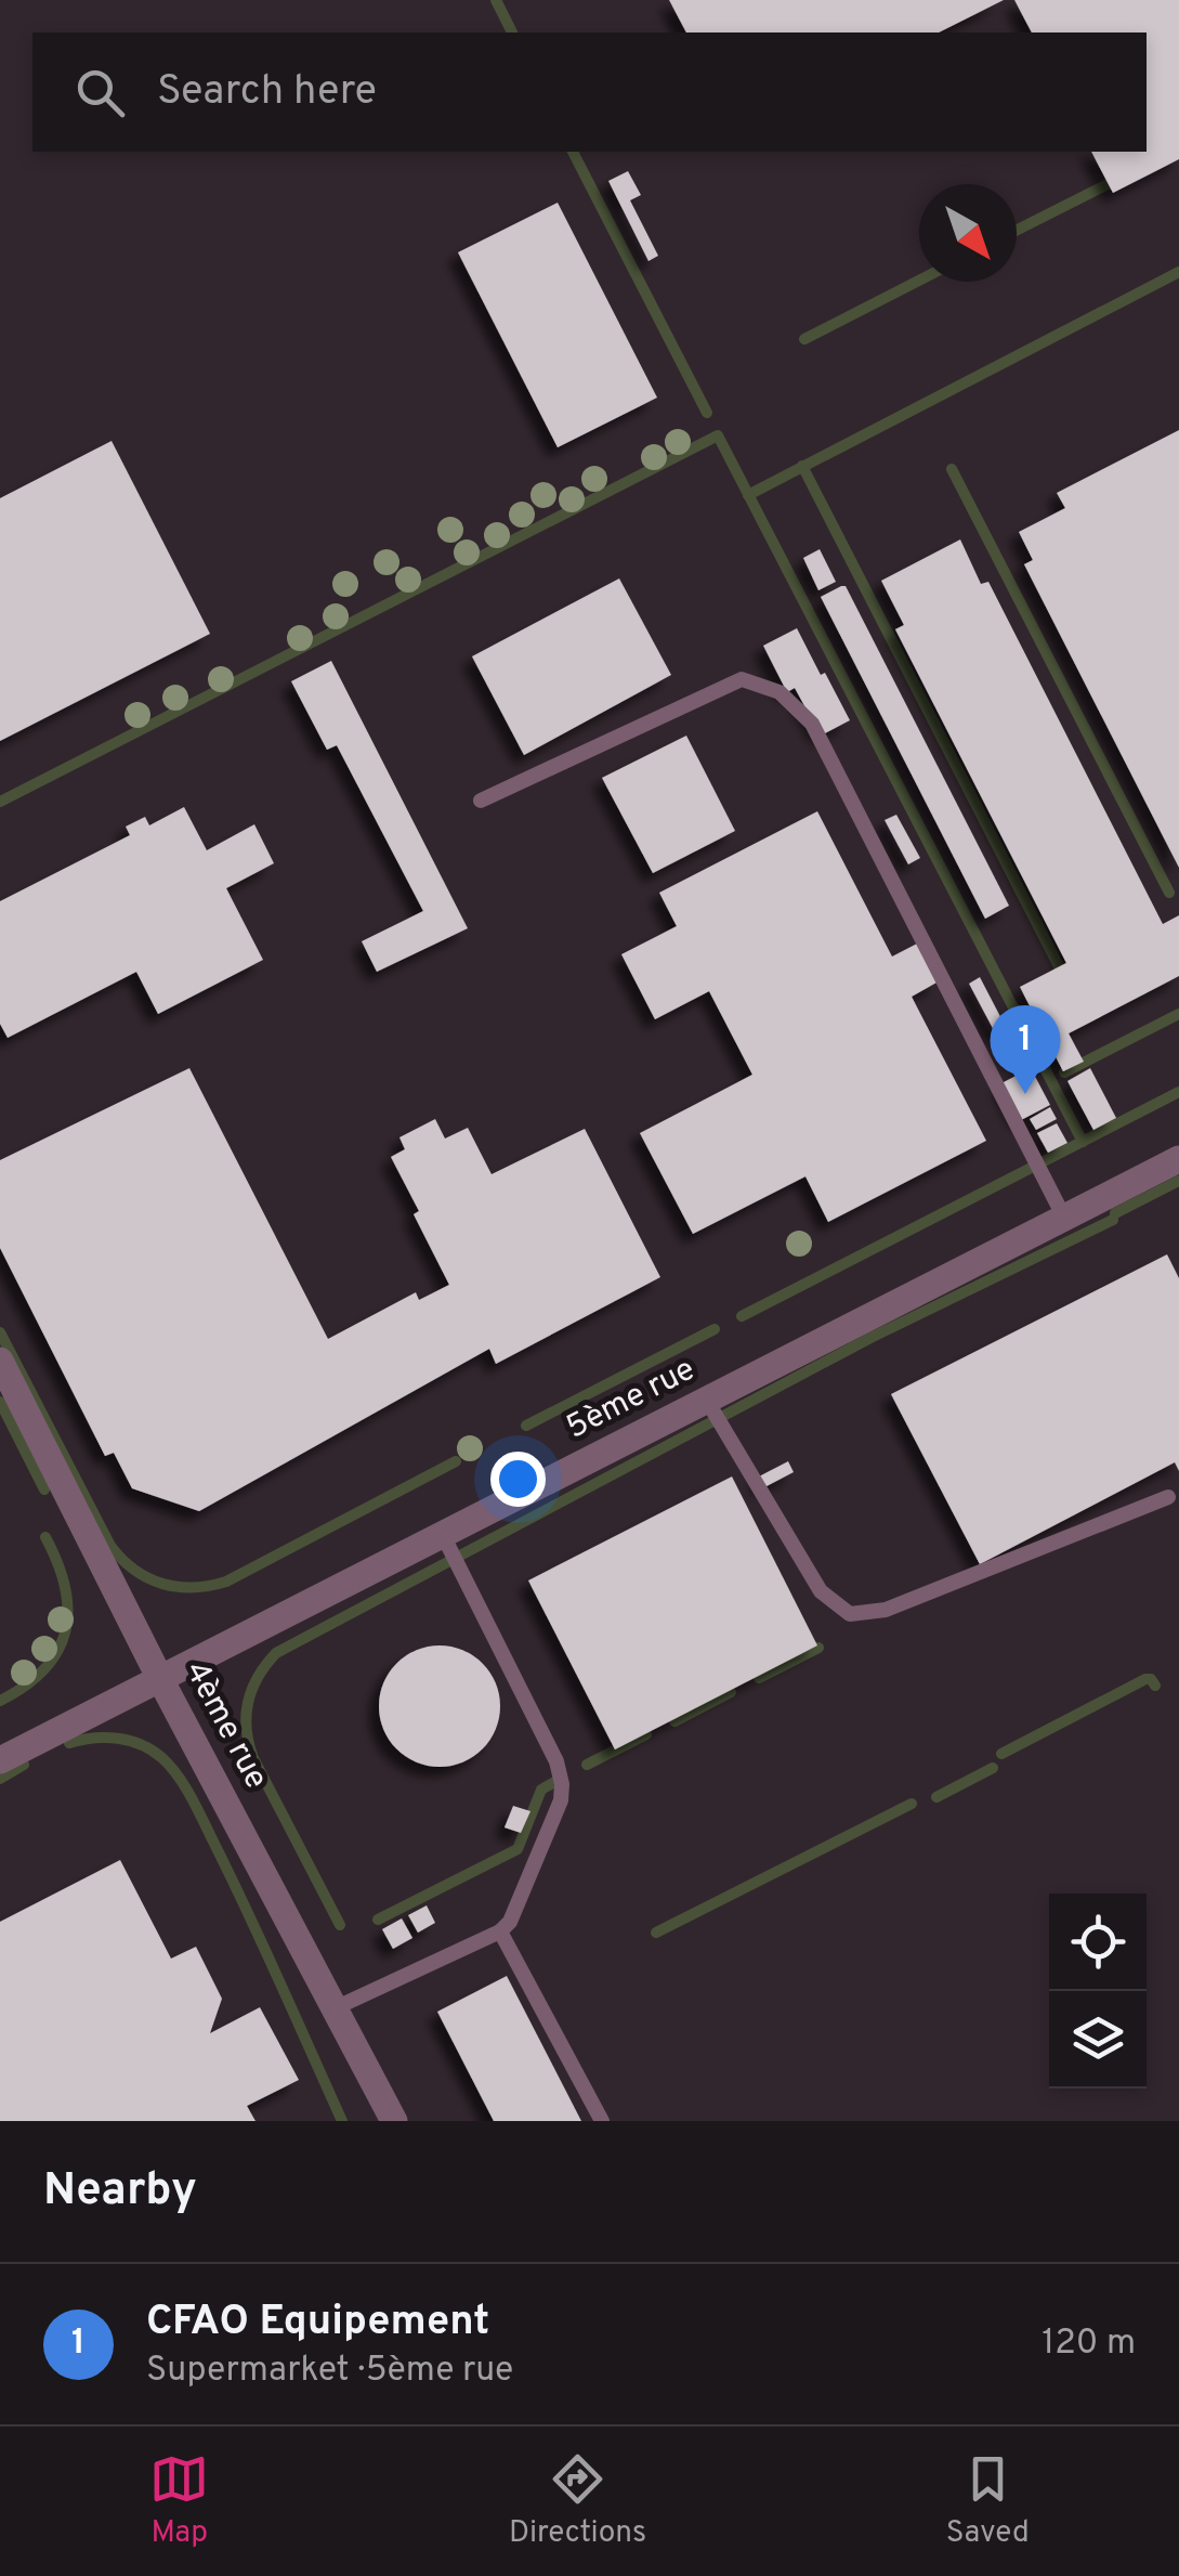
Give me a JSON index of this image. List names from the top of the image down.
{
  "streets": {
    "street": ["5ème rue", "4ème rue"]
  },
  "crossings": [
    ["5ème rue", "4ème rue"]
  ],
  "north": "bottom right",
  "page": {
    "search": "Search here",
    "pins": "1",
    "heading": "Nearby",
    "list": [
      {
        "mark": "1",
        "name": "CFAO Equipement",
        "note": "Supermarket · 5ème rue",
        "value": "120 m"
      }
    ],
    "nav": ["Map", "Directions", "Saved"]
  }
}
